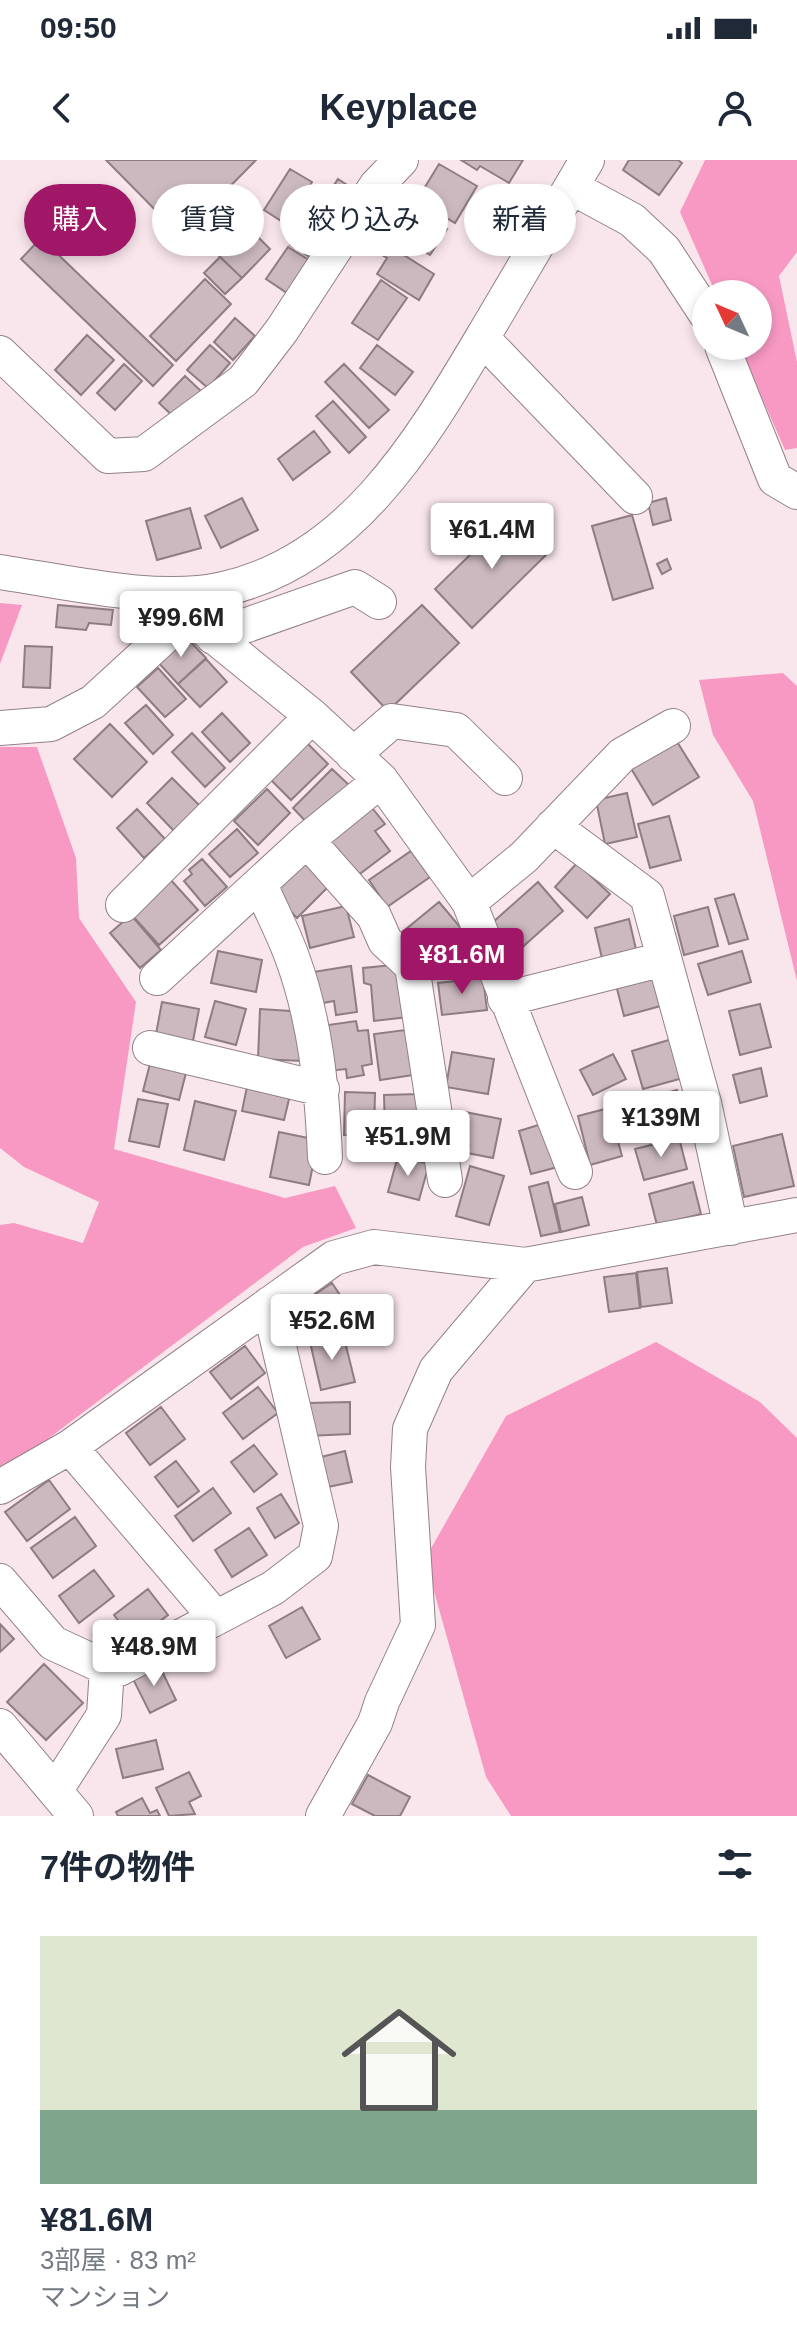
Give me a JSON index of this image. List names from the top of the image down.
{
  "north": "top left",
  "page": {
    "status": "09:50",
    "header": "Keyplace",
    "chip": [
      "購入",
      "賃貸",
      "絞り込み",
      "新着"
    ],
    "price": [
      "¥61.4M",
      "¥99.6M",
      "¥81.6M",
      "¥139M",
      "¥51.9M",
      "¥52.6M",
      "¥48.9M"
    ],
    "heading": "7件の物件",
    "list": [
      {
        "name": "¥81.6M",
        "note": "3部屋 · 83 m² · マンション"
      }
    ]
  }
}
